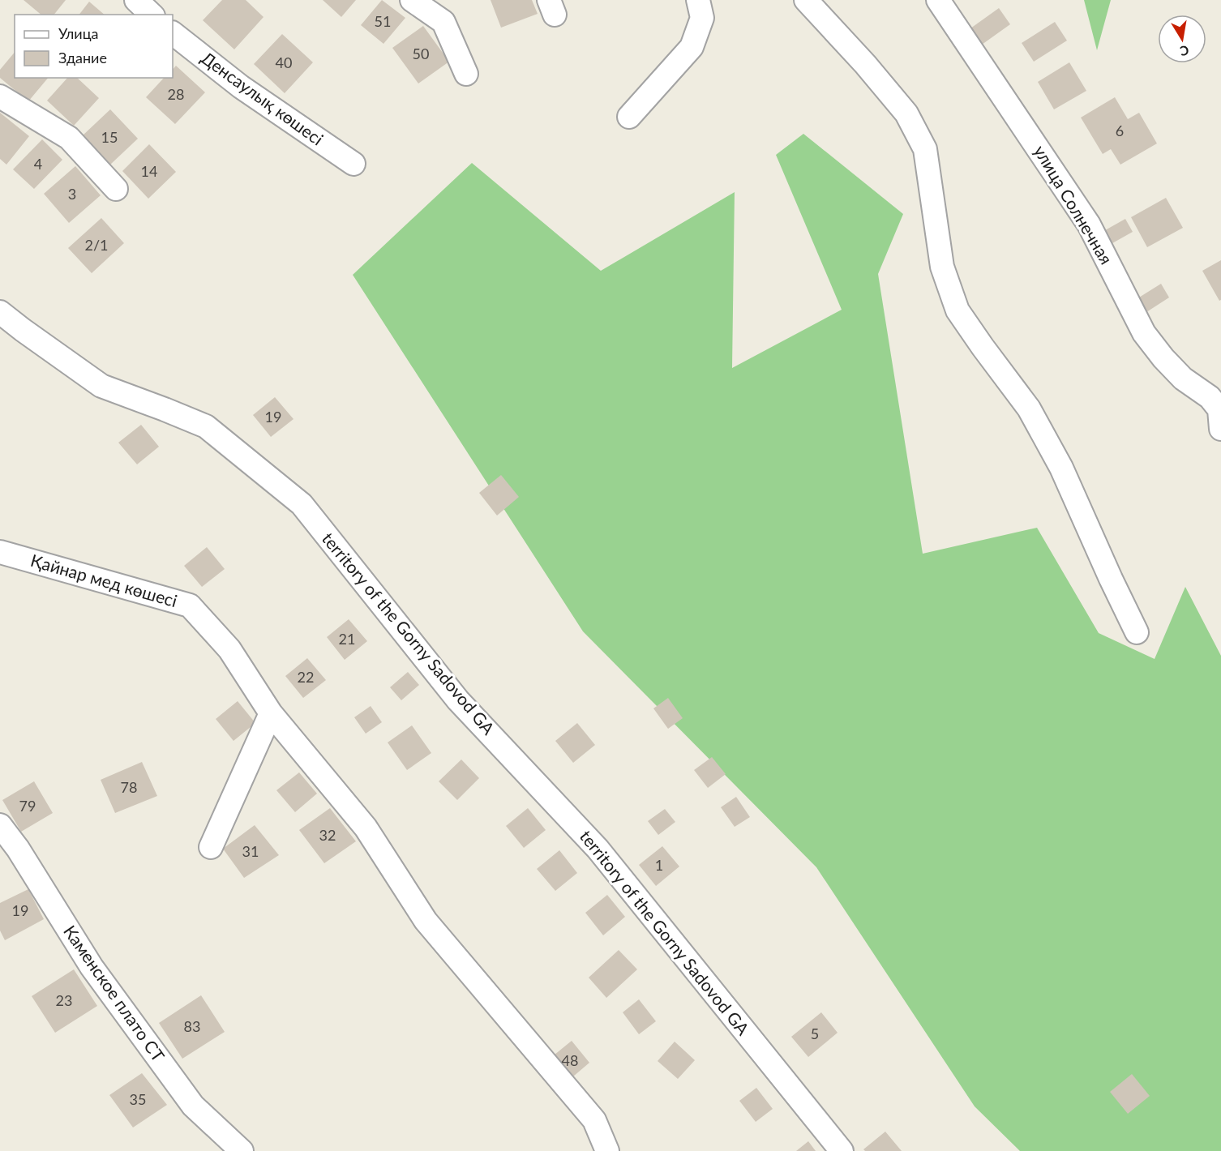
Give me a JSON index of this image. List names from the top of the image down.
{
  "streets": {
    "street": [
      "Денсаулық көшесі",
      "улица Солнечная",
      "Қайнар мед көшесі",
      "territory of the Gorny Sadovod GA",
      "Каменское плато СТ"
    ]
  },
  "house_numbers": [
    "51",
    "50",
    "40",
    "28",
    "6",
    "15",
    "4",
    "14",
    "3",
    "2/1",
    "19",
    "21",
    "22",
    "78",
    "79",
    "32",
    "31",
    "1",
    "19",
    "23",
    "83",
    "5",
    "48",
    "35"
  ],
  "legend": ["Улица", "Здание"],
  "north": "bottom"
}
